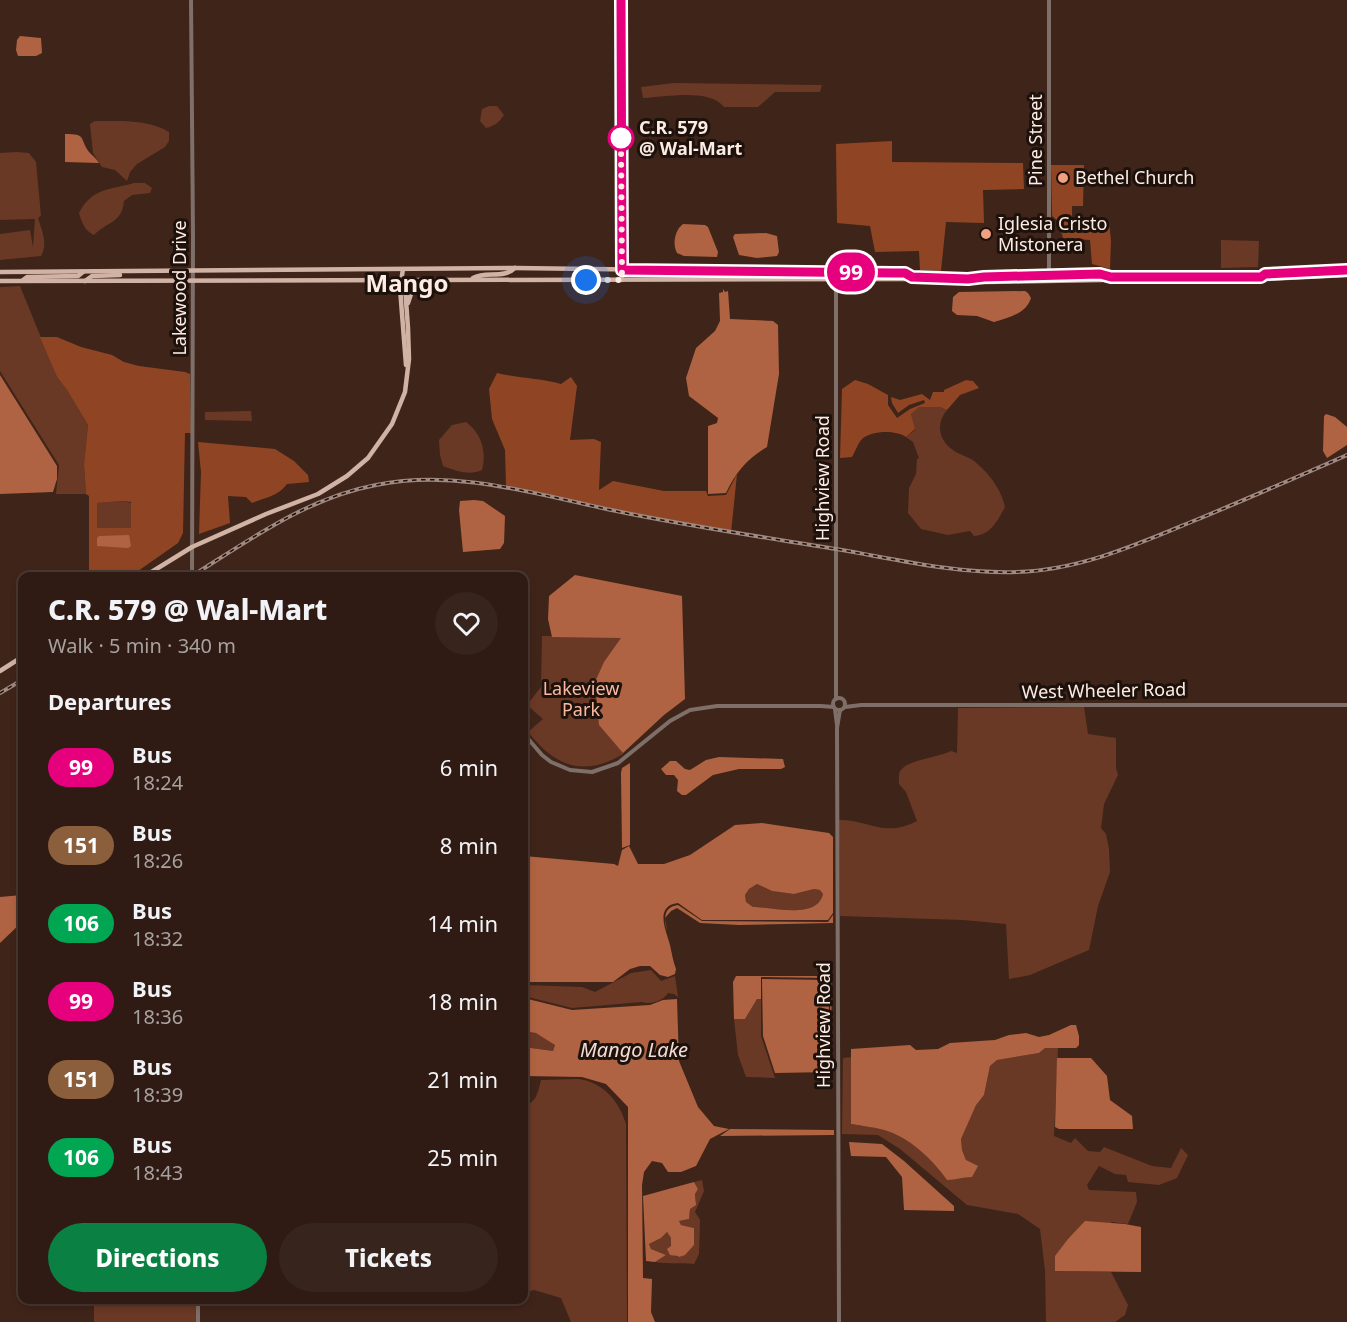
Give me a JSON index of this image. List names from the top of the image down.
{
  "streets": {
    "street": [
      "Pine Street",
      "Lakewood Drive",
      "Highview Road",
      "West Wheeler Road"
    ]
  },
  "crossings": [
    ["Highview Road", "West Wheeler Road"]
  ],
  "districts": ["Mango"],
  "water": ["Mango Lake"],
  "parks": ["Lakeview Park"],
  "places": ["C.R. 579 @ Wal-Mart", "Bethel Church", "Iglesia Cristo Mistonera"],
  "lines": ["bus line 99"],
  "page": {
    "on_map": "99",
    "heading": [
      ["C.R. 579 @ Wal-Mart", "Walk · 5 min · 340 m"],
      "Departures"
    ],
    "list": [
      {
        "mark": "99",
        "name": "Bus",
        "note": "18:24",
        "value": "6 min"
      },
      {
        "mark": "151",
        "name": "Bus",
        "note": "18:26",
        "value": "8 min"
      },
      {
        "mark": "106",
        "name": "Bus",
        "note": "18:32",
        "value": "14 min"
      },
      {
        "mark": "99",
        "name": "Bus",
        "note": "18:36",
        "value": "18 min"
      },
      {
        "mark": "151",
        "name": "Bus",
        "note": "18:39",
        "value": "21 min"
      },
      {
        "mark": "106",
        "name": "Bus",
        "note": "18:43",
        "value": "25 min"
      }
    ],
    "buttons": ["Directions", "Tickets"]
  }
}
